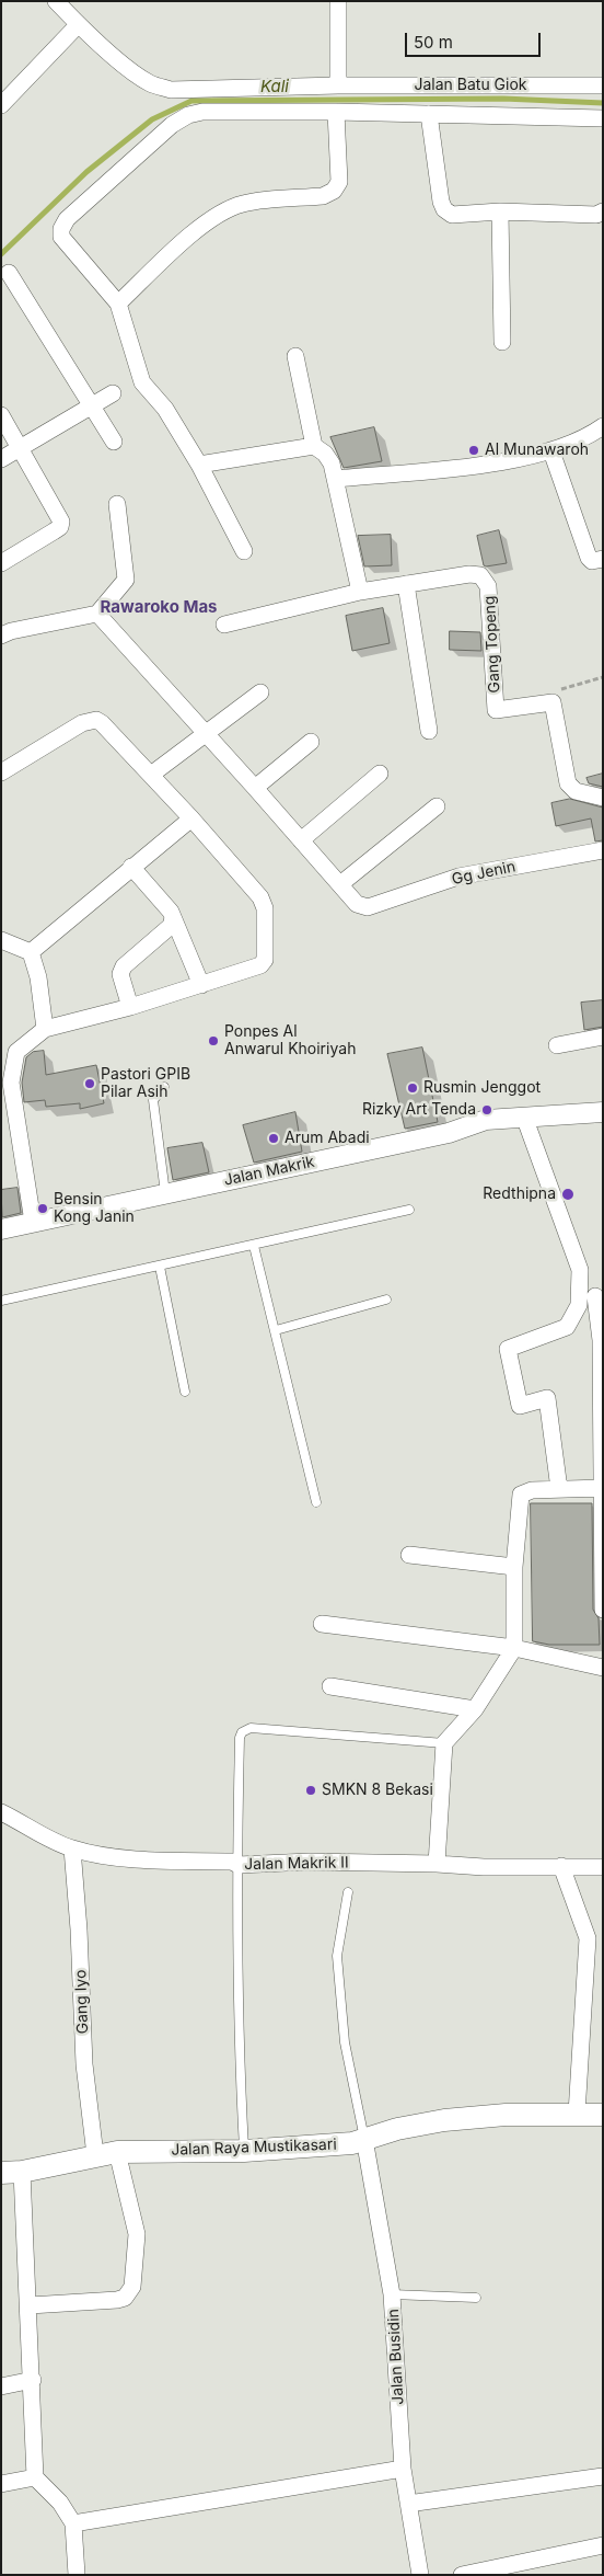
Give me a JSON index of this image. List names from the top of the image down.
{
  "streets": {
    "main road": ["Jalan Raya Mustikasari"],
    "street": [
      "Jalan Batu Giok",
      "Gang Topeng",
      "Gg Jenin",
      "Jalan Makrik",
      "Jalan Makrik II",
      "Gang Iyo",
      "Jalan Busidin"
    ]
  },
  "crossings": [
    ["Jalan Makrik II", "Gang Iyo"],
    ["Gang Iyo", "Jalan Raya Mustikasari"],
    ["Jalan Raya Mustikasari", "Jalan Busidin"]
  ],
  "districts": ["Rawaroko Mas"],
  "water": ["Kali"],
  "places": [
    "Al Munawaroh",
    "Ponpes Al Anwarul Khoiriyah",
    "Pastori GPIB Pilar Asih",
    "Rusmin Jenggot",
    "Rizky Art Tenda",
    "Arum Abadi",
    "Redthipna",
    "Bensin Kong Janin",
    "SMKN 8 Bekasi"
  ],
  "scale_bar": "50 m"
}
